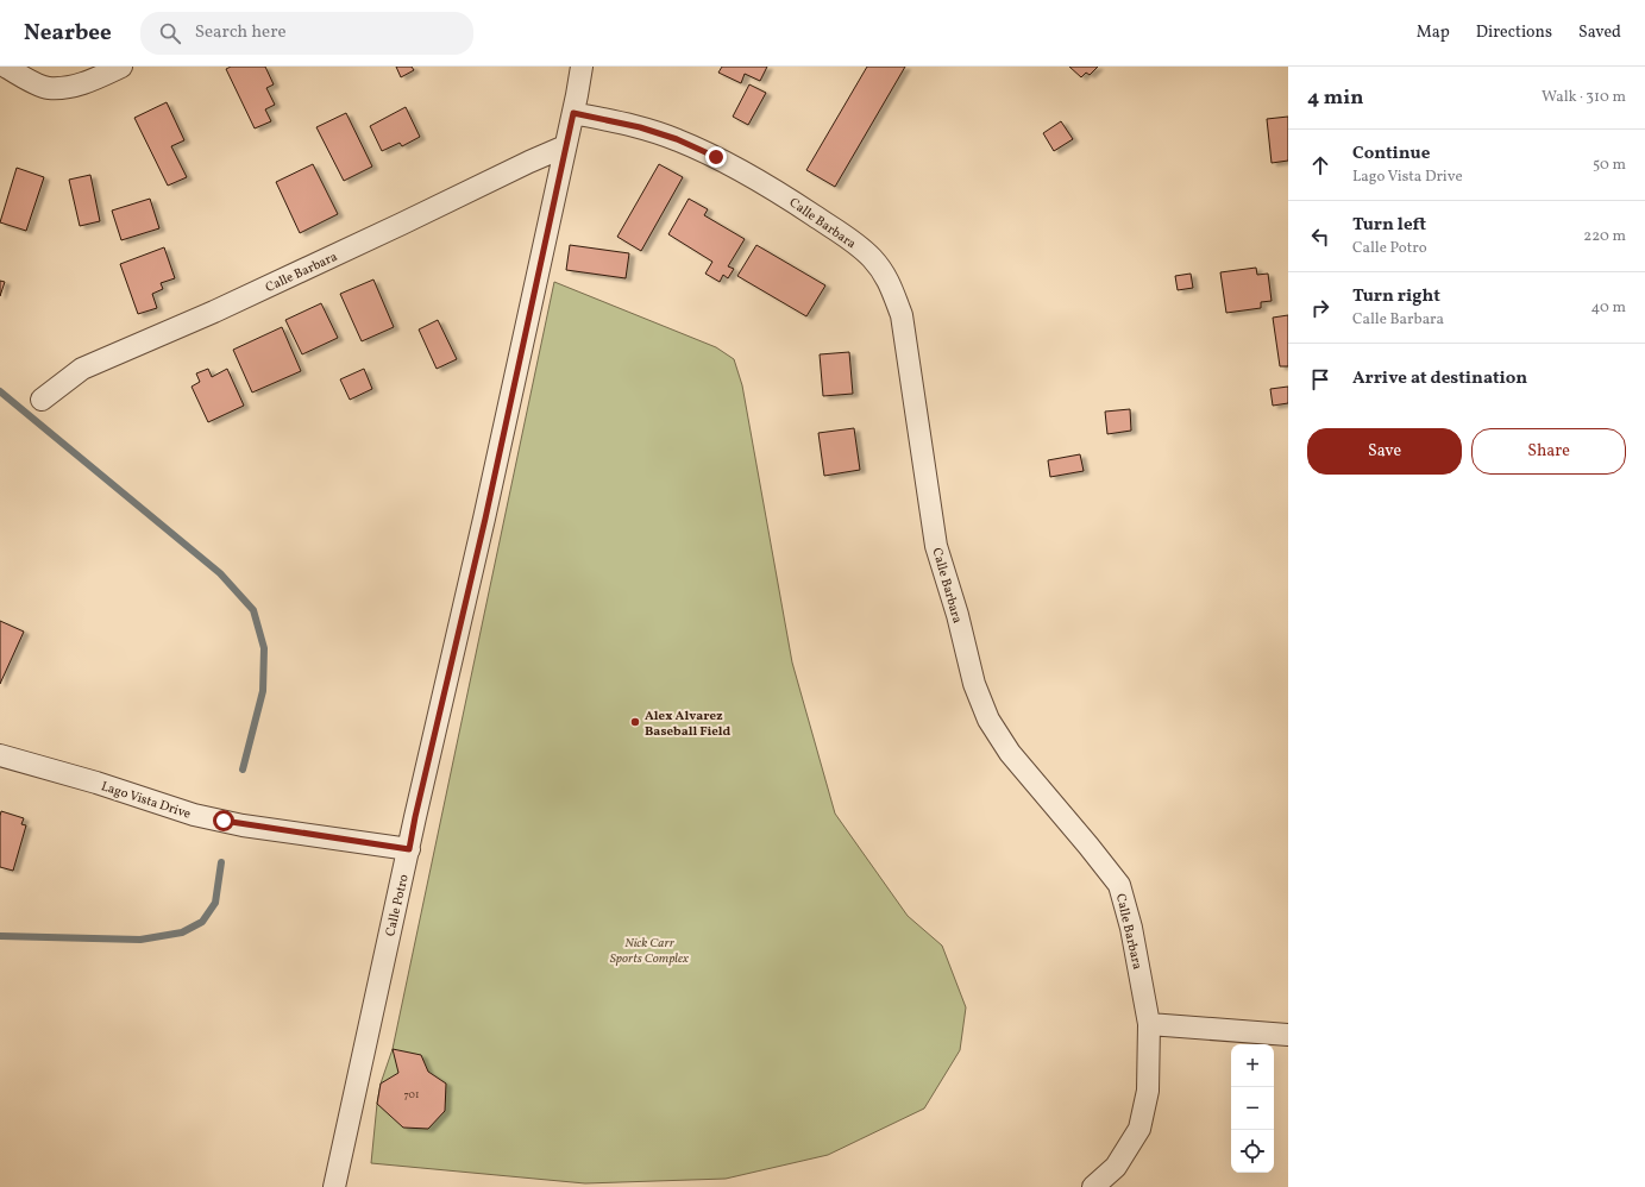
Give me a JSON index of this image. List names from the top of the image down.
{
  "streets": {
    "street": ["Calle Barbara", "Lago Vista Drive", "Calle Potro"]
  },
  "crossings": [
    ["Calle Barbara", "Calle Potro"],
    ["Lago Vista Drive", "Calle Potro"]
  ],
  "parks": ["Nick Carr Sports Complex"],
  "places": ["Alex Alvarez Baseball Field"],
  "house_numbers": ["701"],
  "page": {
    "header": "Nearbee",
    "search": "Search here",
    "nav": ["Map", "Directions", "Saved"],
    "heading": ["4 min", "Walk · 310 m"],
    "list": [
      ["Continue", "Lago Vista Drive", "50 m"],
      ["Turn left", "Calle Potro", "220 m"],
      ["Turn right", "Calle Barbara", "40 m"],
      "Arrive at destination"
    ],
    "buttons": ["Save", "Share"],
    "map_buttons": ["+", "−"]
  }
}
